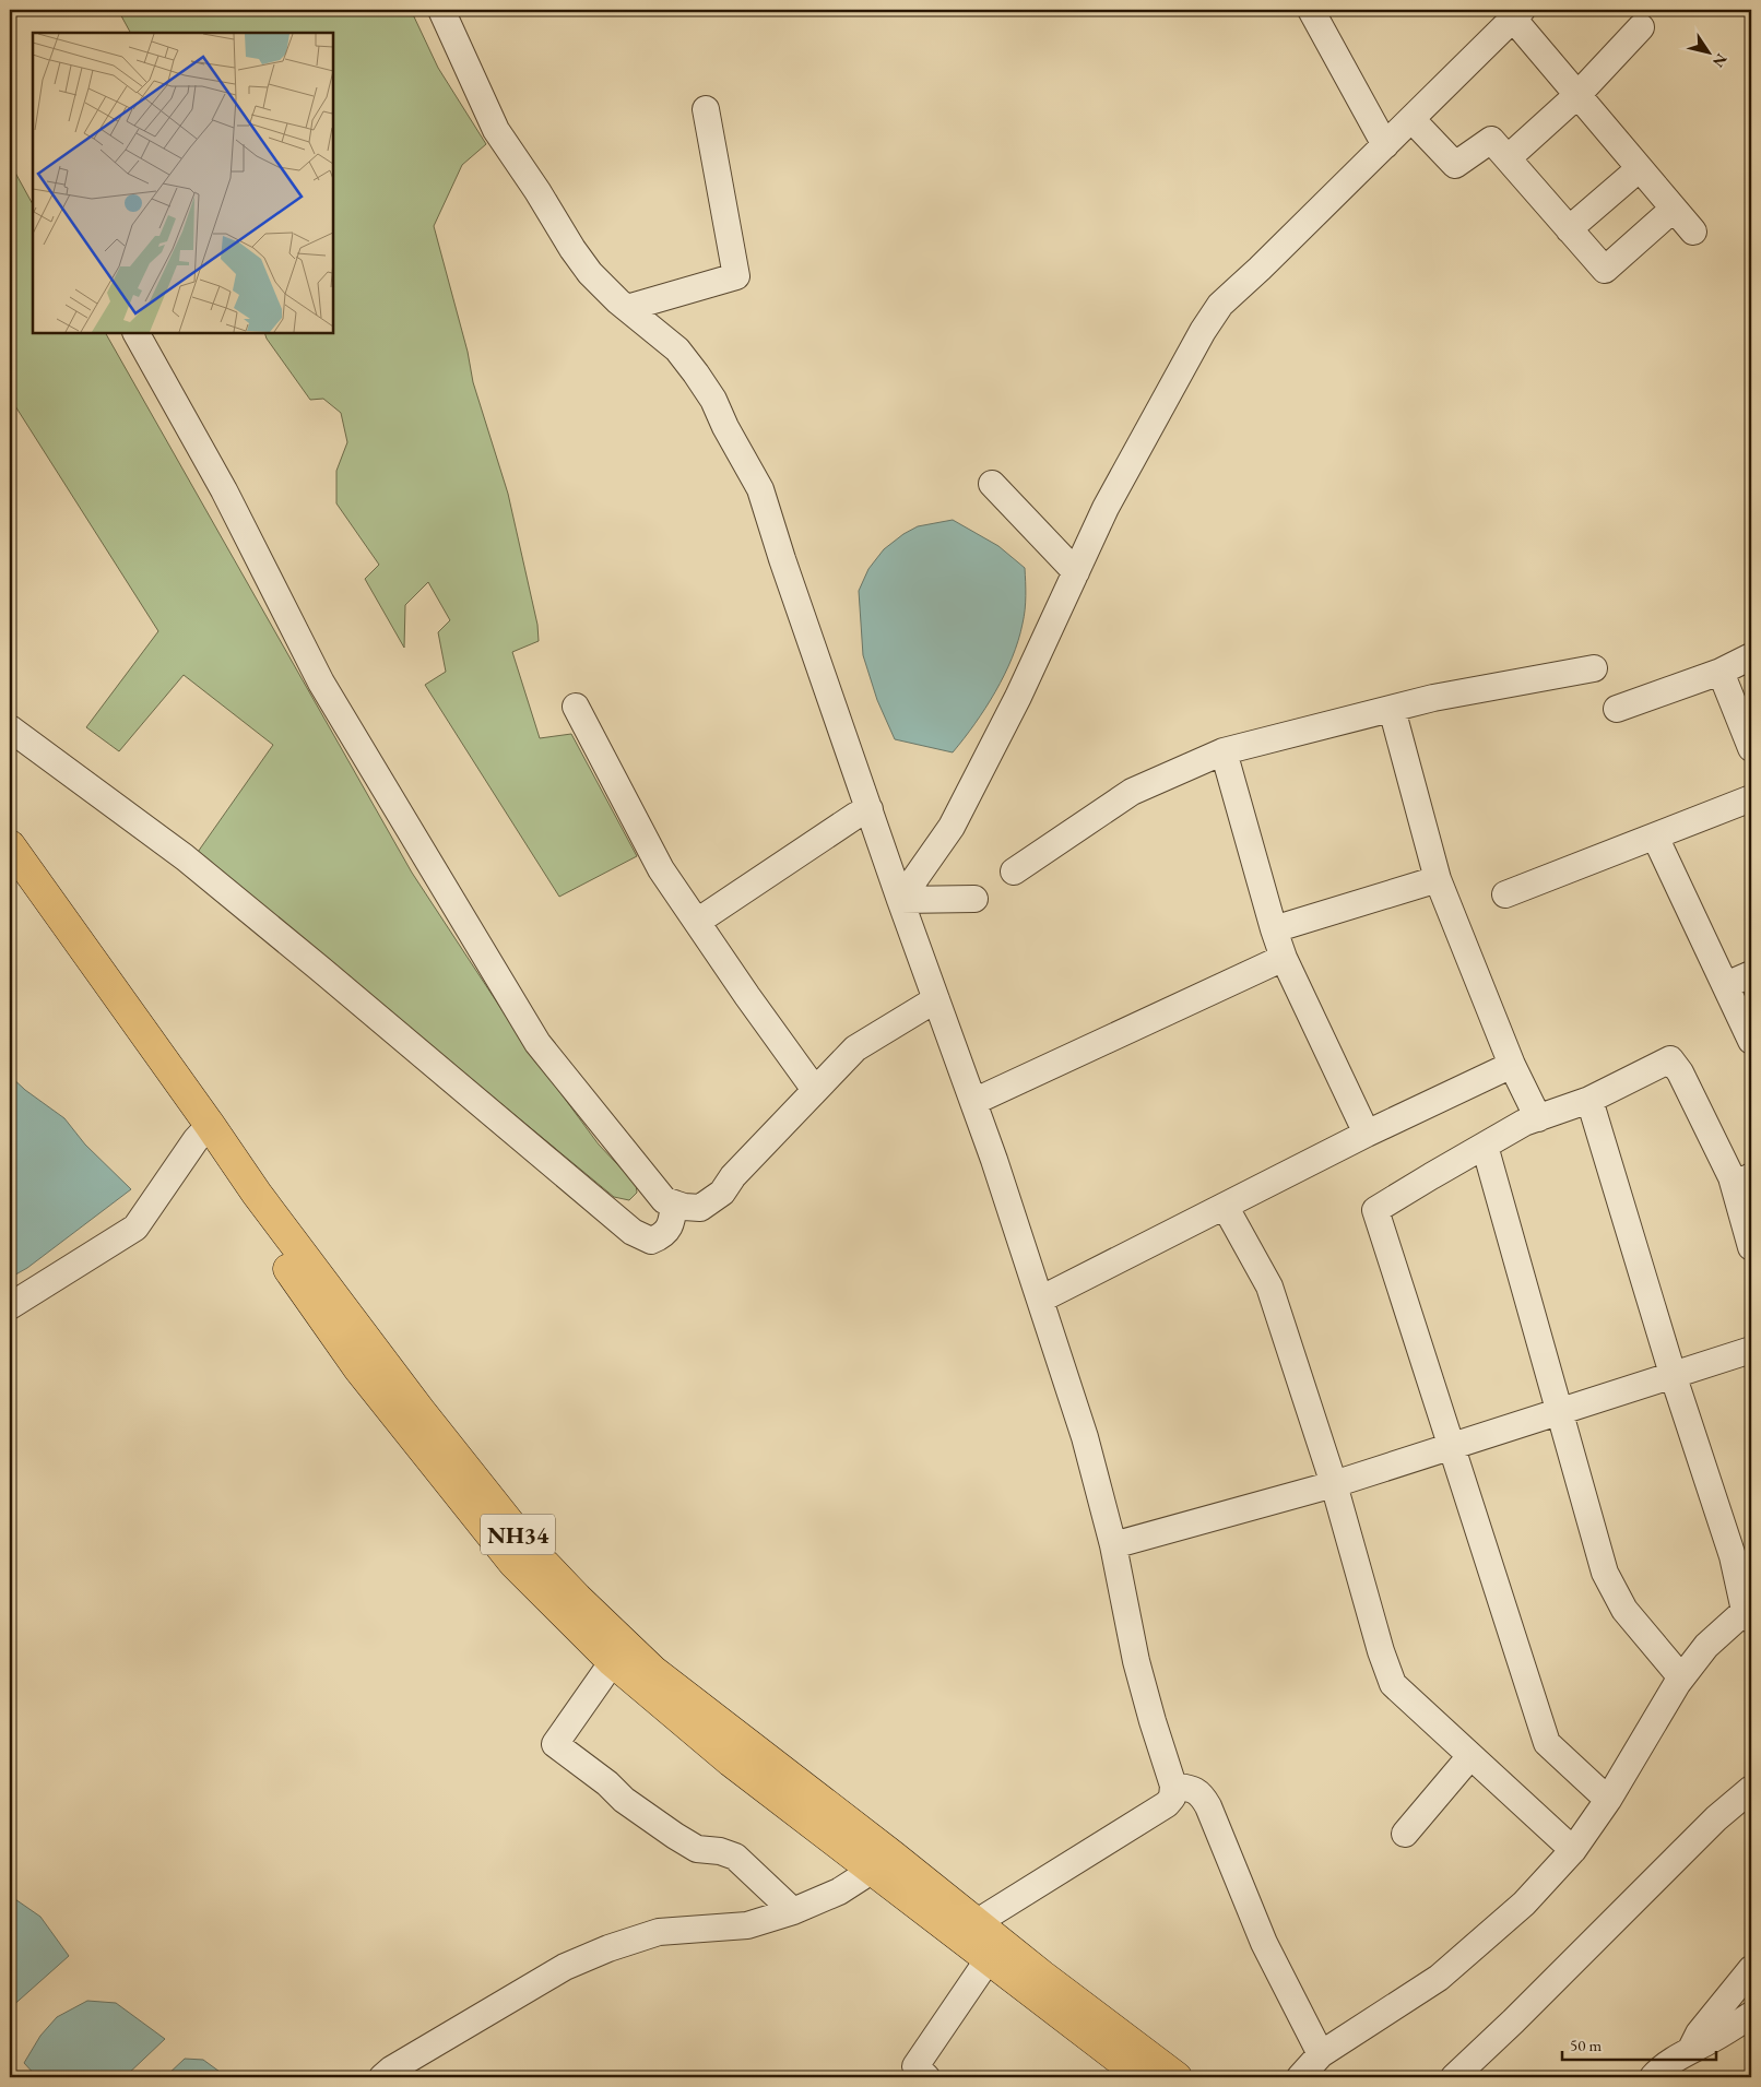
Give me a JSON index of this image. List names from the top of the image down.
{
  "streets": {
    "highway": ["NH34"]
  },
  "scale_bar": "50 m",
  "north": "bottom right"
}
